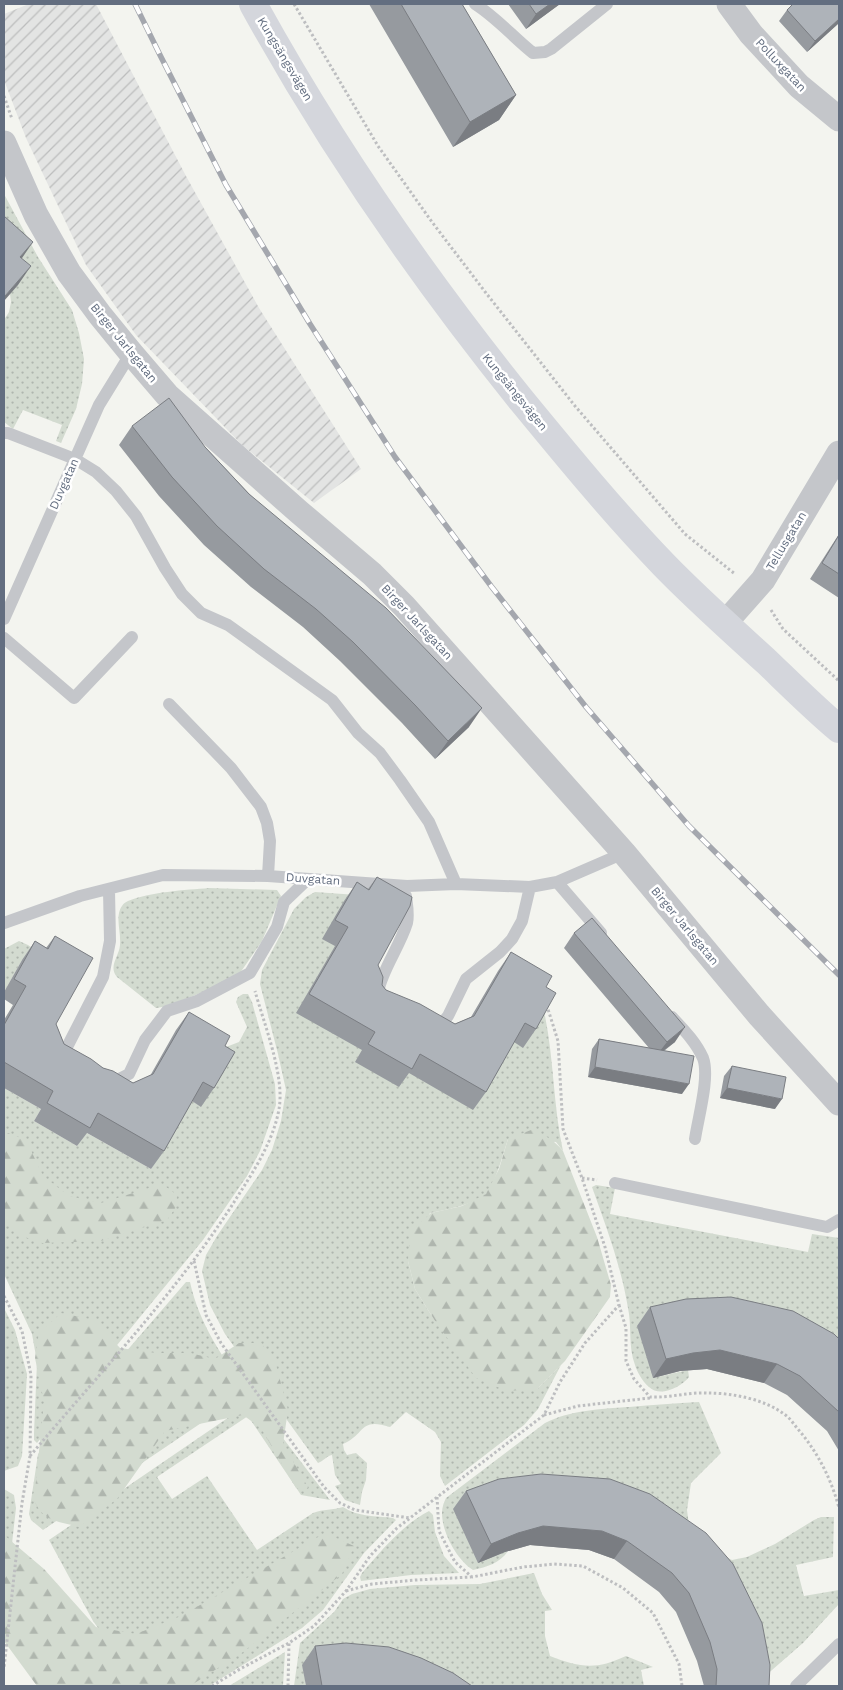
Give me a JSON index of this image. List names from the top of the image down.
{
  "streets": {
    "street": [
      "Kungsängsvägen",
      "Polluxgatan",
      "Birger Jarlsgatan",
      "Tellusgatan"
    ],
    "lane": ["Duvgatan"]
  },
  "crossings": [
    ["Kungsängsvägen", "Tellusgatan"],
    ["Birger Jarlsgatan", "Duvgatan"]
  ]
}
